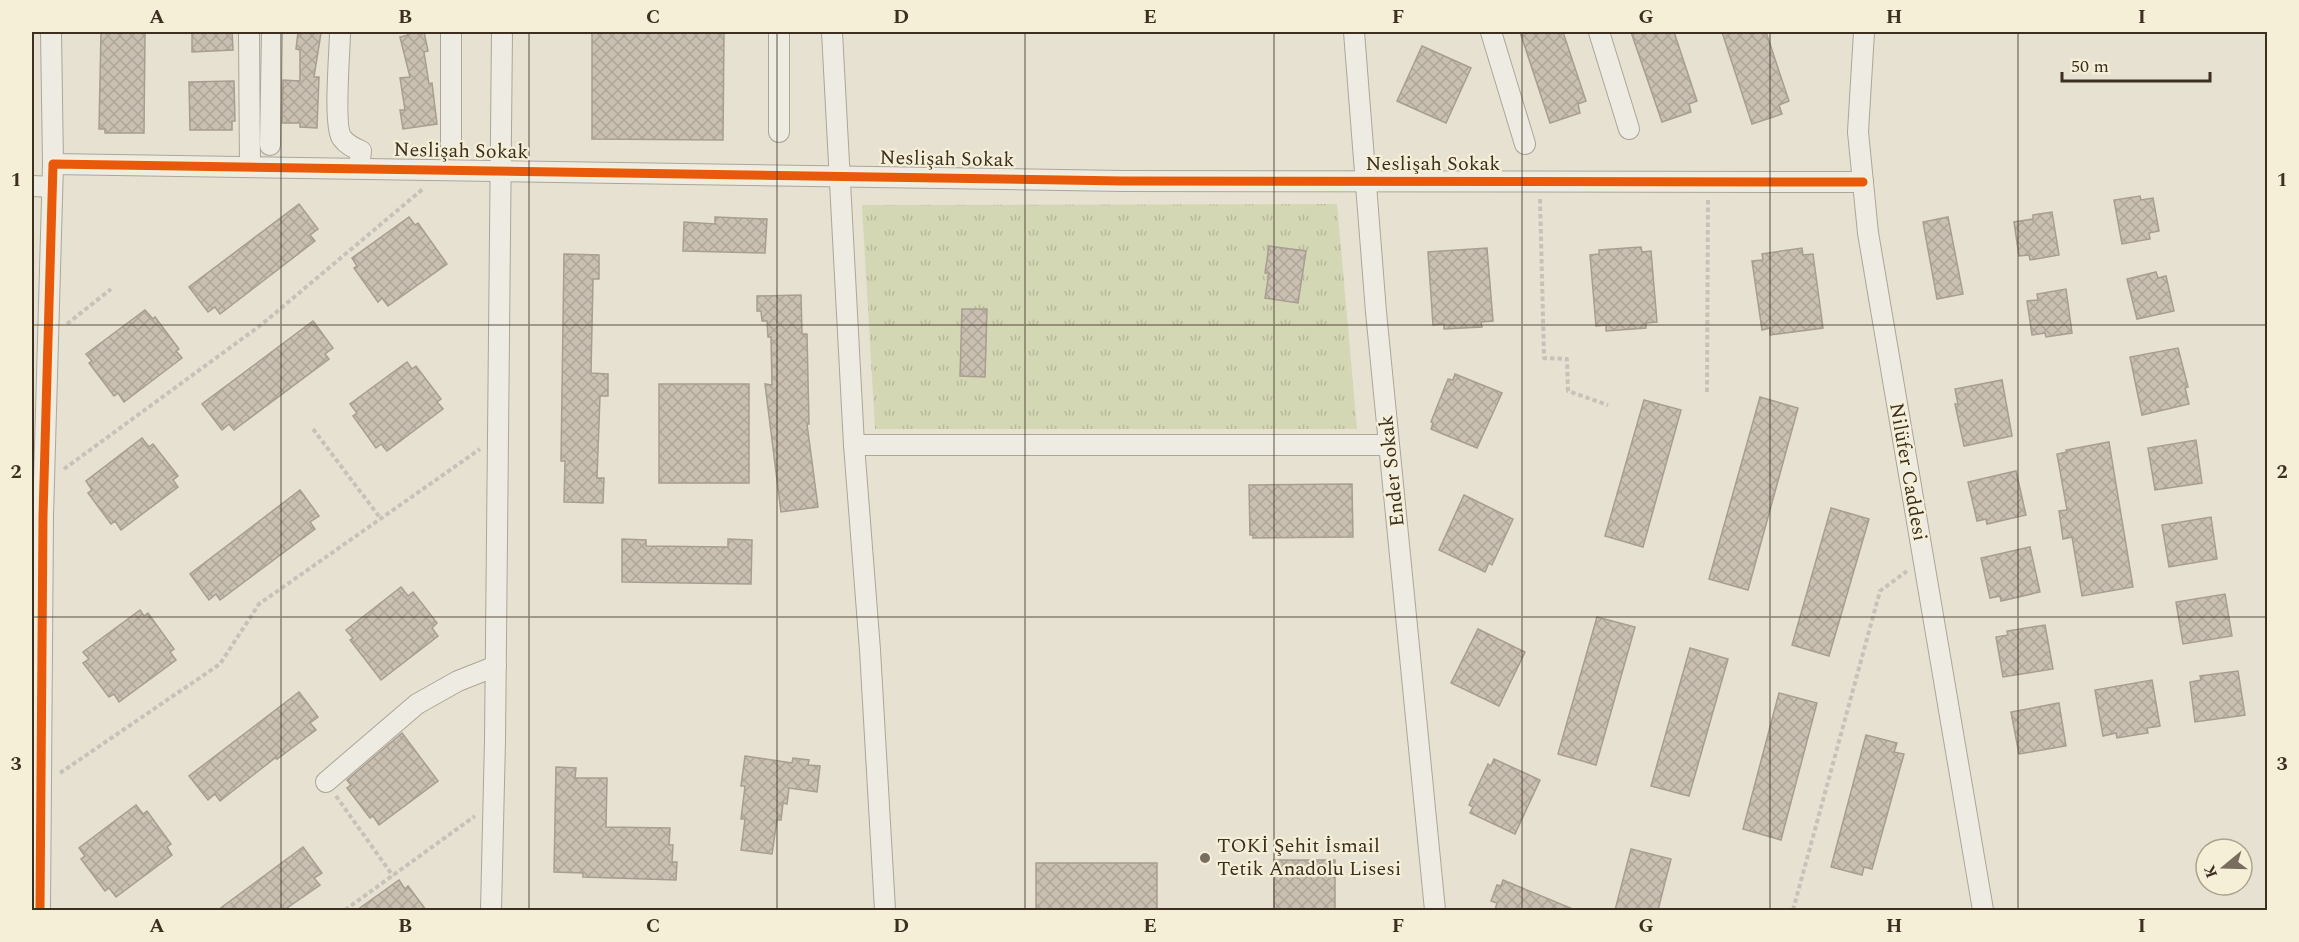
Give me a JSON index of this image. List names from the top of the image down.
{
  "streets": {
    "street": ["Neslişah Sokak", "Ender Sokak", "Nilüfer Caddesi"]
  },
  "crossings": [
    ["Neslişah Sokak", "Ender Sokak"],
    ["Neslişah Sokak", "Nilüfer Caddesi"]
  ],
  "places": ["TOKİ Şehit İsmail Tetik Anadolu Lisesi"],
  "scale_bar": "50 m",
  "north": "left",
  "grid": {
    "columns": [
      "A",
      "B",
      "C",
      "D",
      "E",
      "F",
      "G",
      "H",
      "I"
    ],
    "rows": ["1", "2", "3"]
  }
}
